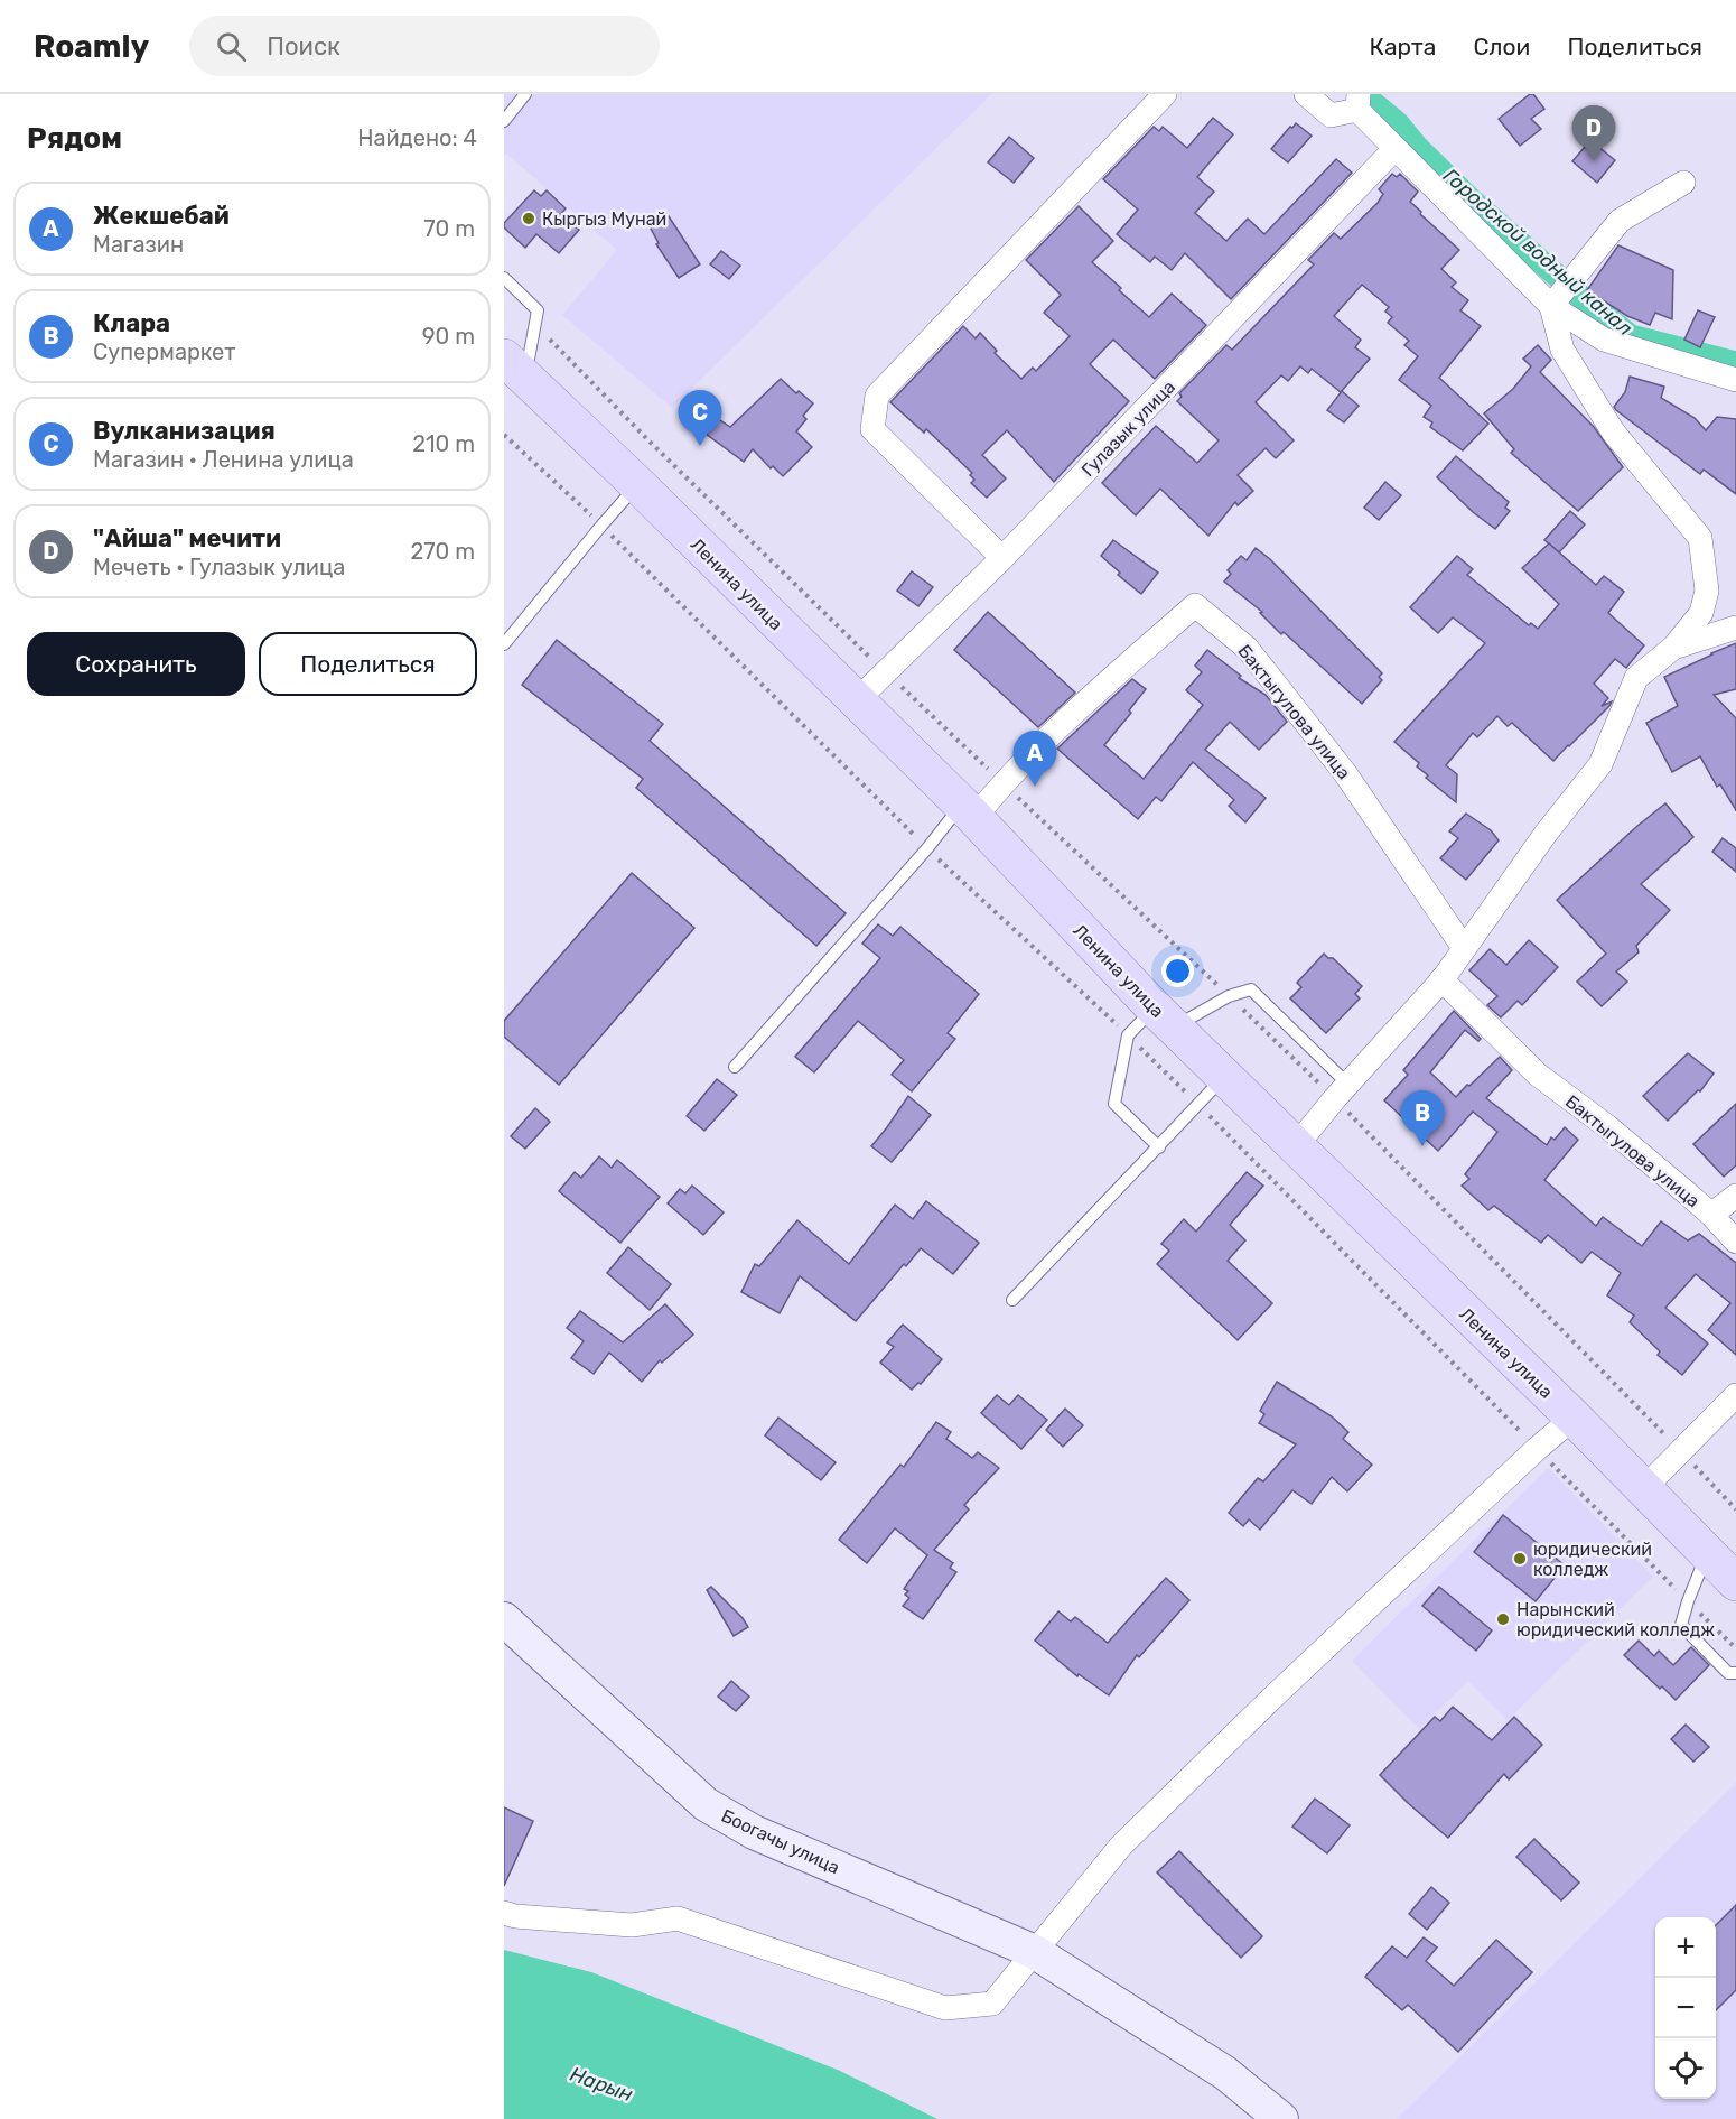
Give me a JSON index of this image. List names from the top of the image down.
{
  "streets": {
    "main road": ["Ленина улица"],
    "street": ["Гулазык улица", "Бактыгулова улица", "Боогачы улица"]
  },
  "crossings": [
    ["Гулазык улица", "Ленина улица"],
    ["Ленина улица", "Бактыгулова улица"]
  ],
  "water": ["Городской водный канал", "Нарын"],
  "places": ["Кыргыз Мунай", "юридический колледж", "Нарынский юридический колледж"],
  "page": {
    "header": "Roamly",
    "search": "Поиск",
    "nav": ["Карта", "Слои", "Поделиться"],
    "heading": ["Рядом", "Найдено: 4"],
    "pins": [
      "D",
      "C",
      "A",
      "B"
    ],
    "list": [
      {
        "mark": "A",
        "name": "Жекшебай",
        "note": "Магазин",
        "value": "70 m"
      },
      {
        "mark": "B",
        "name": "Клара",
        "note": "Супермаркет",
        "value": "90 m"
      },
      {
        "mark": "C",
        "name": "Вулканизация",
        "note": "Магазин · Ленина улица",
        "value": "210 m"
      },
      {
        "mark": "D",
        "name": "\"Айша\" мечити",
        "note": "Мечеть · Гулазык улица",
        "value": "270 m"
      }
    ],
    "buttons": ["Сохранить", "Поделиться"],
    "map_buttons": ["+", "−"]
  }
}
